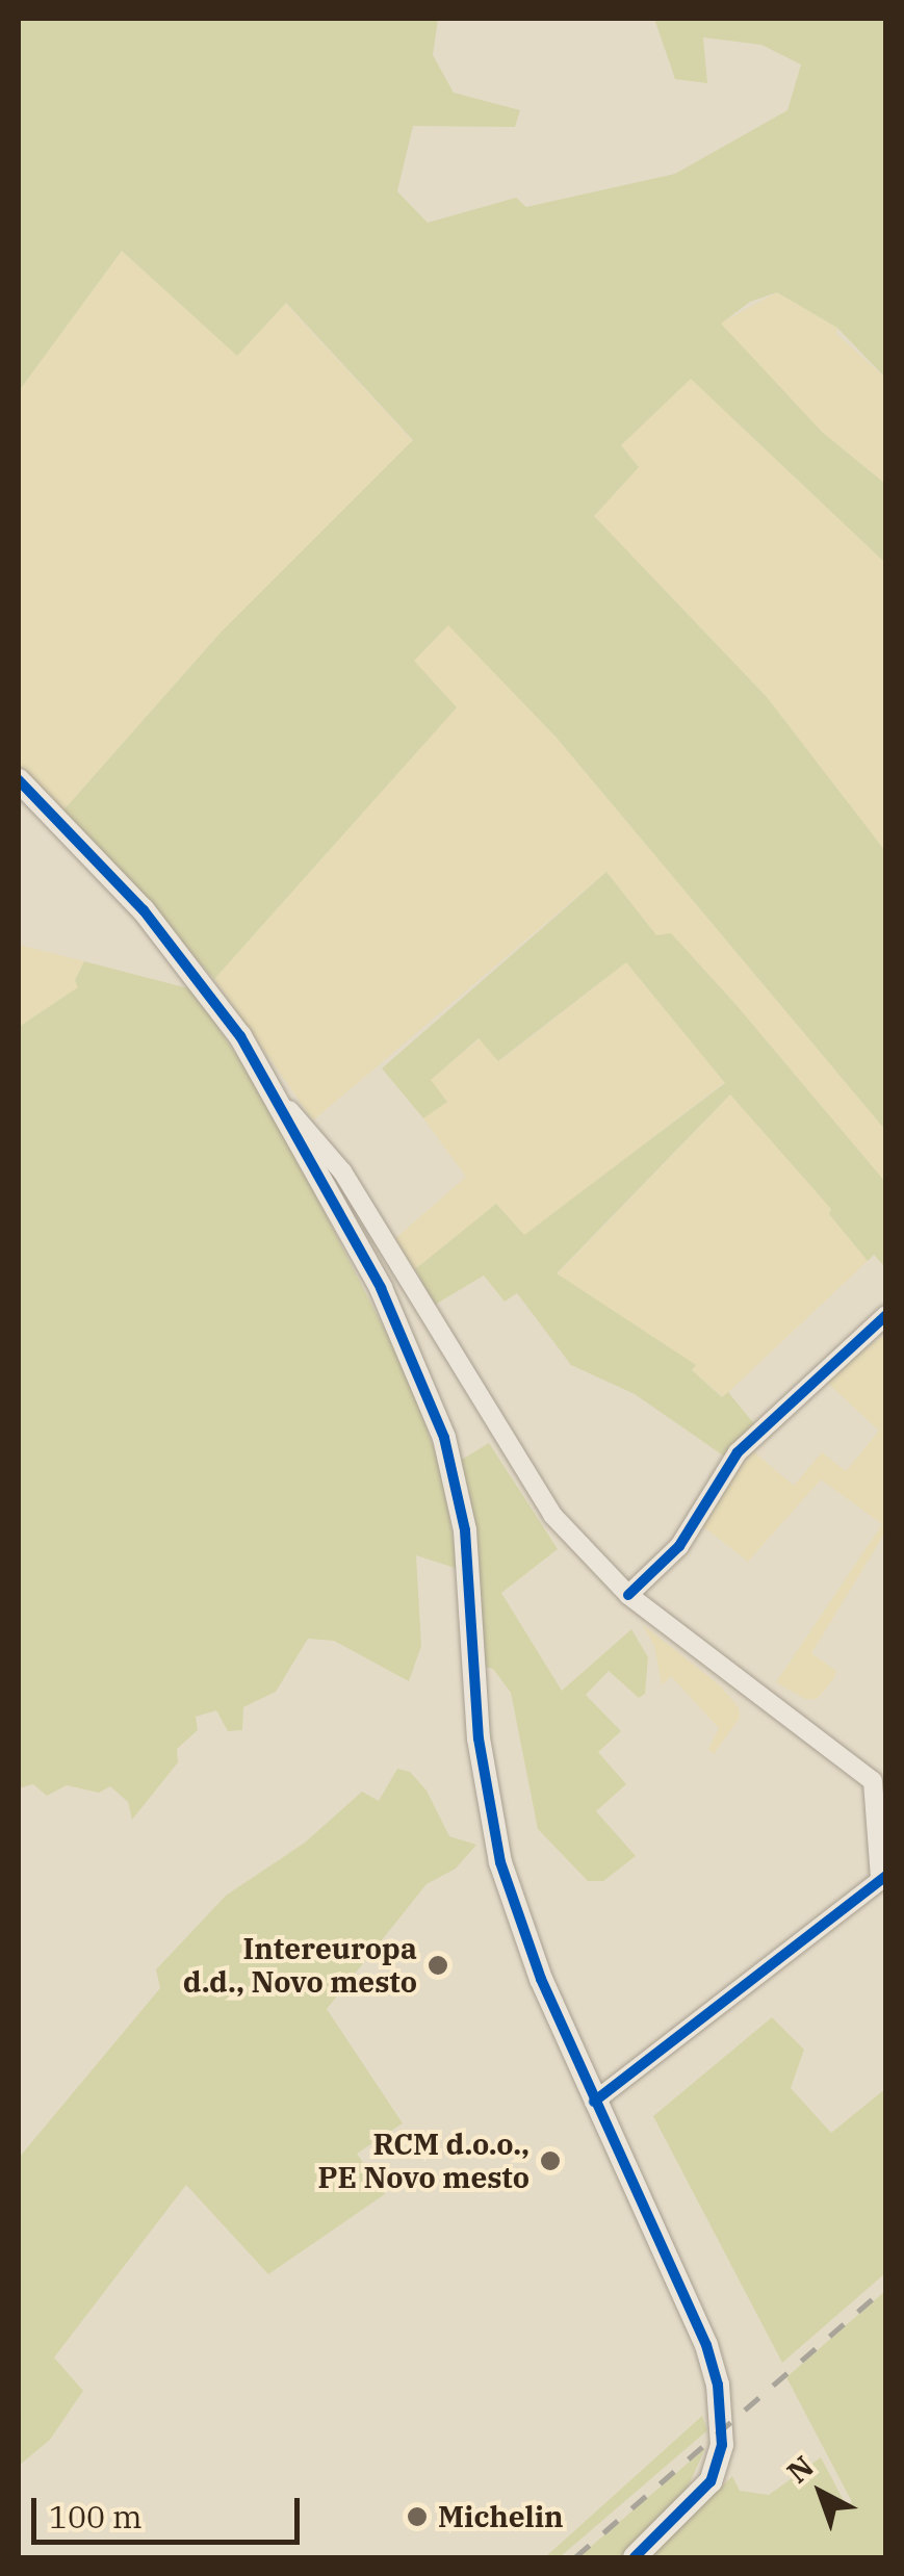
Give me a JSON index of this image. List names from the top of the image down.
{
  "places": ["Intereuropa d.d., Novo mesto", "RCM d.o.o., PE Novo mesto", "Michelin"],
  "scale_bar": "100 m",
  "north": "top left"
}
